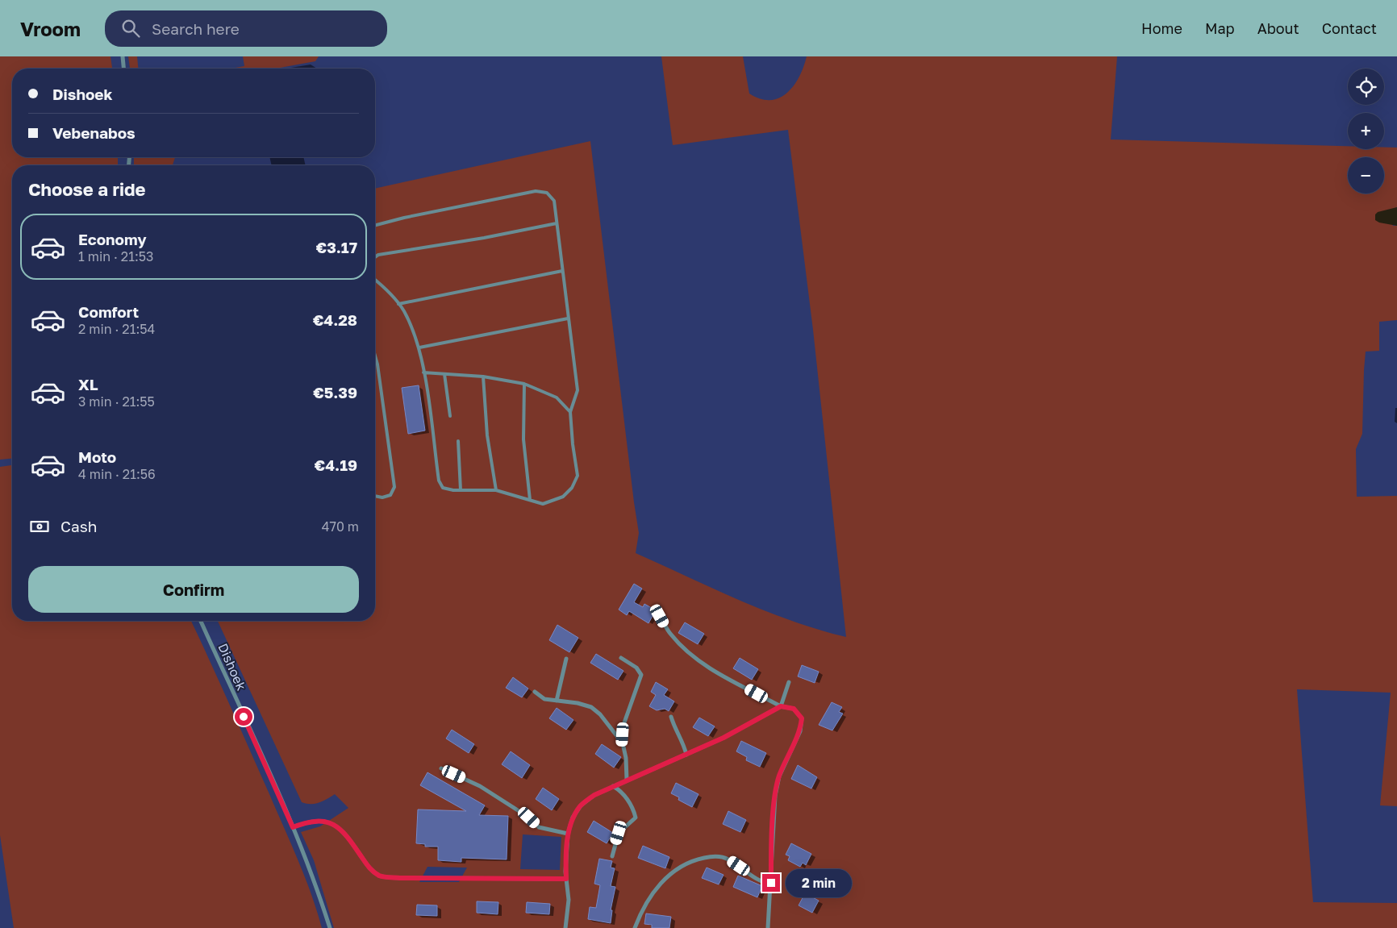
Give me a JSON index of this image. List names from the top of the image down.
{
  "streets": {
    "street": ["Dishoek"]
  },
  "page": {
    "header": "Vroom",
    "search": "Search here",
    "nav": [
      "Home",
      "Map",
      "About",
      "Contact"
    ],
    "map_buttons": ["+", "−"],
    "banner": ["Dishoek", "Vebenabos"],
    "heading": "Choose a ride",
    "list": [
      {
        "name": "Economy",
        "note": "1 min · 21:53",
        "value": "€3.17"
      },
      {
        "name": "Comfort",
        "note": "2 min · 21:54",
        "value": "€4.28"
      },
      {
        "name": "XL",
        "note": "3 min · 21:55",
        "value": "€5.39"
      },
      {
        "name": "Moto",
        "note": "4 min · 21:56",
        "value": "€4.19"
      }
    ],
    "pay": ["Cash", "470 m"],
    "buttons": "Confirm",
    "bubble": "2 min"
  }
}
